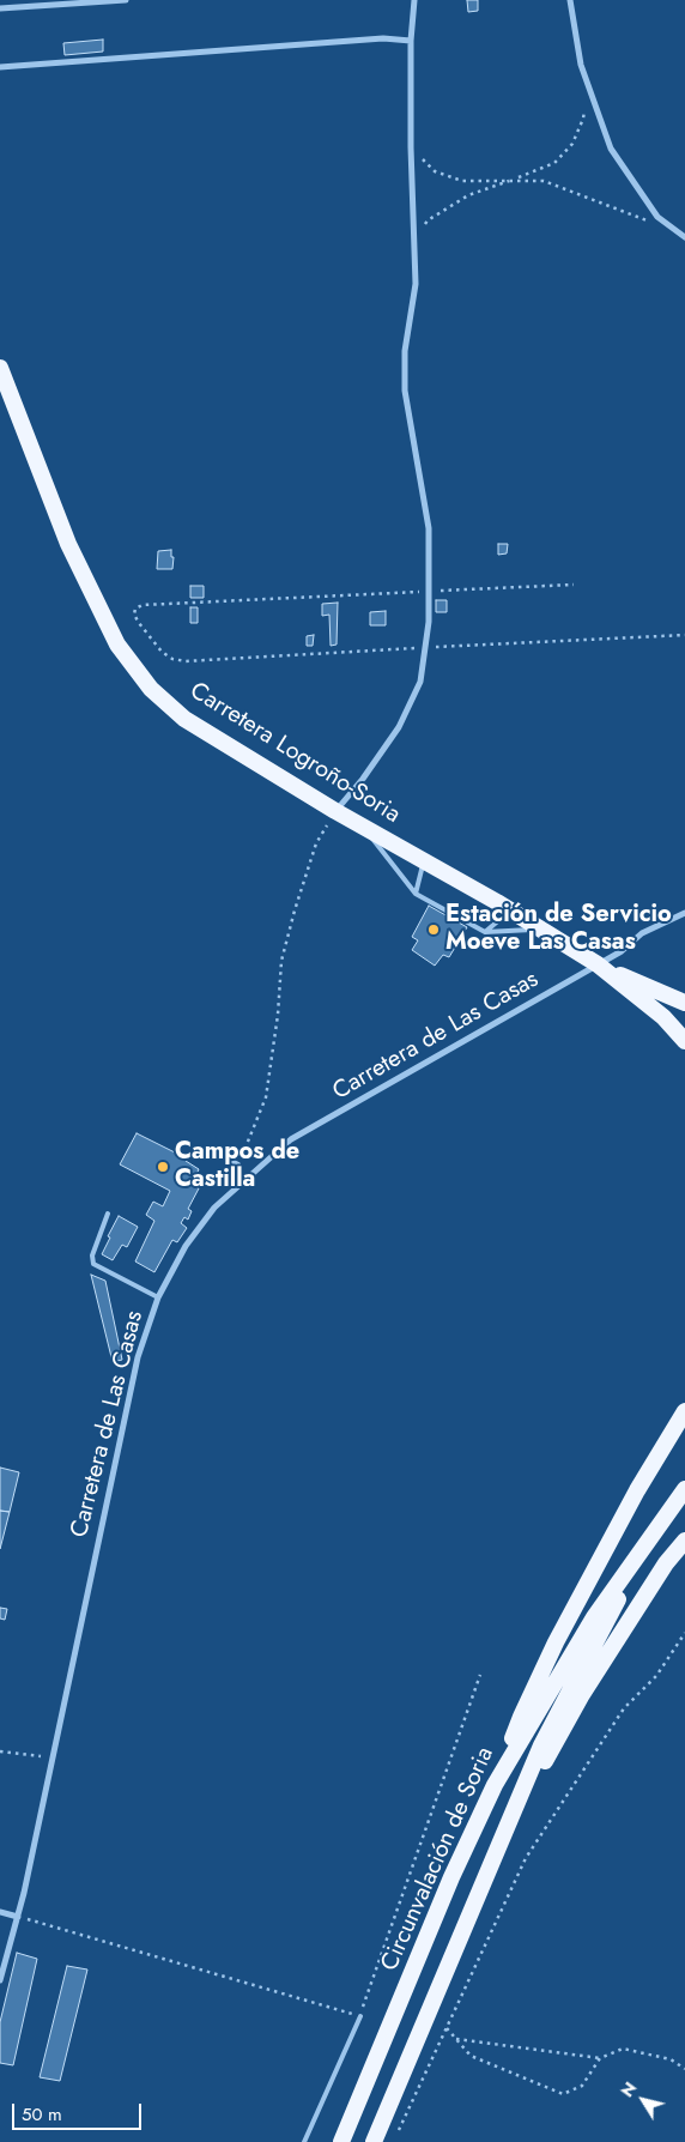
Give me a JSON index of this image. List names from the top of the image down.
{
  "streets": {
    "highway": ["Carretera Logroño-Soria", "Circunvalación de Soria"],
    "street": ["Carretera de Las Casas"]
  },
  "crossings": [
    ["Carretera Logroño-Soria", "Carretera de Las Casas"]
  ],
  "places": ["Estación de Servicio Moeve Las Casas", "Campos de Castilla"],
  "scale_bar": "50 m",
  "north": "top left"
}
